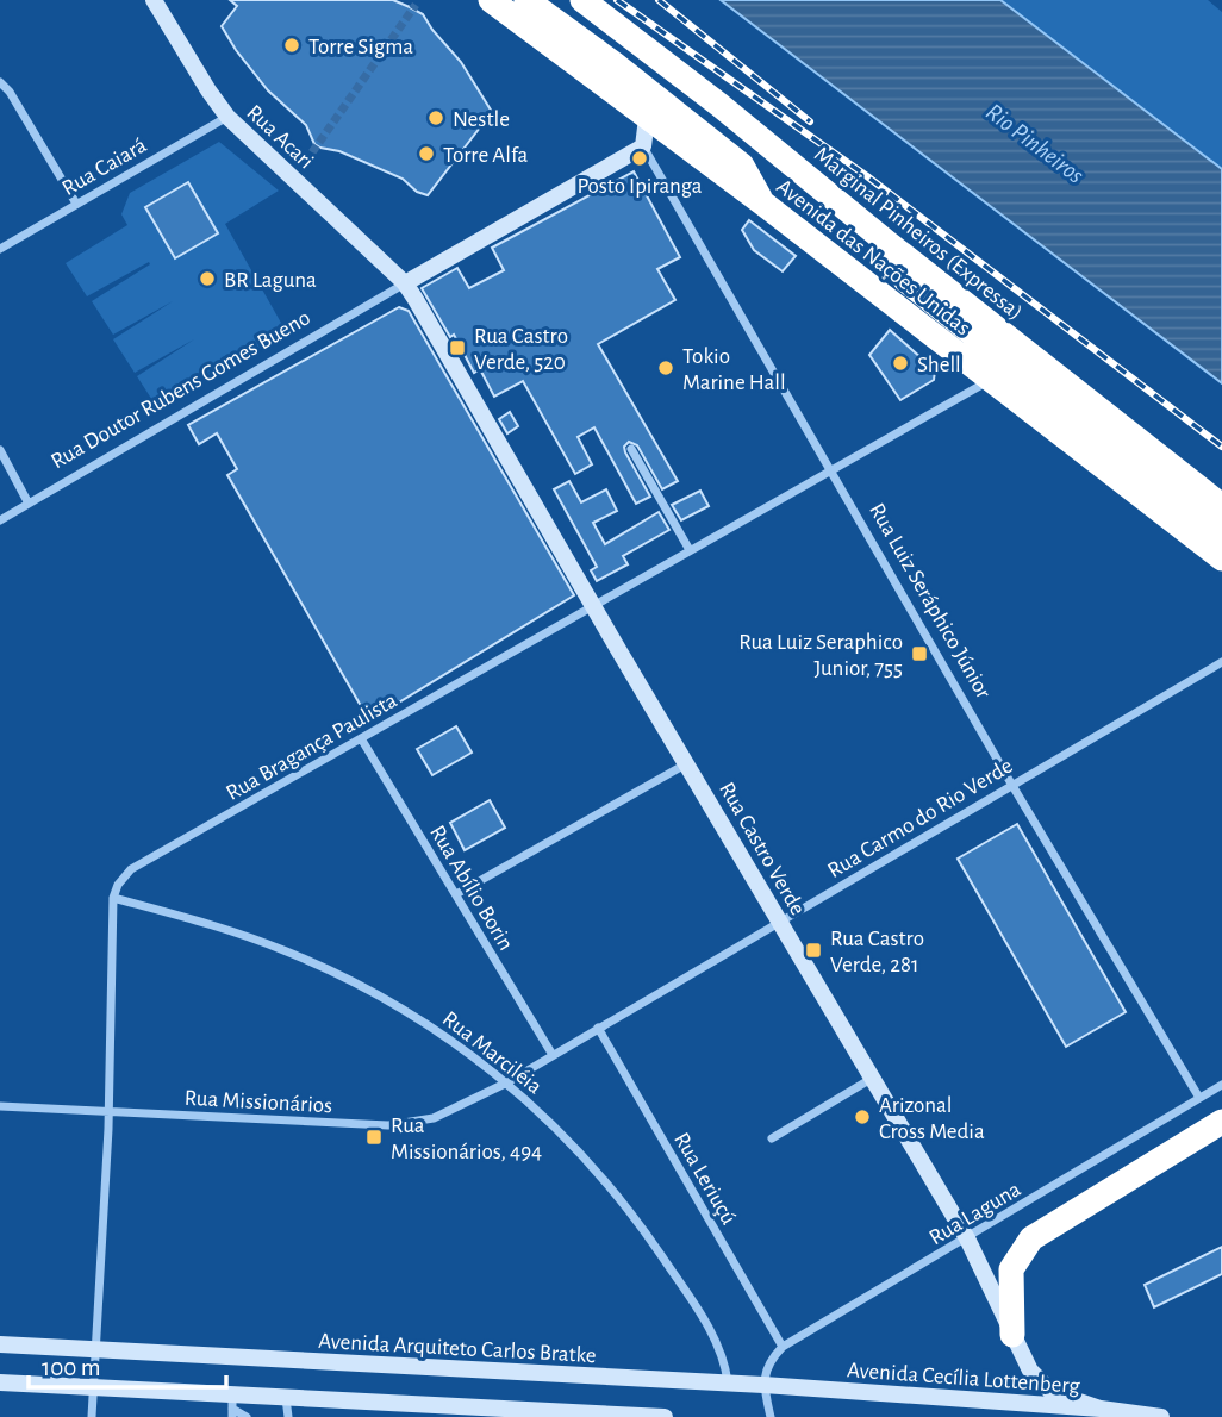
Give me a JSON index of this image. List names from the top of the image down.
{
  "streets": {
    "highway": ["Marginal Pinheiros (Expressa)", "Avenida das Nações Unidas"],
    "street": [
      "Rua Acari",
      "Rua Caiará",
      "Rua Doutor Rubens Gomes Bueno",
      "Rua Luiz Seráphico Júnior",
      "Rua Bragança Paulista",
      "Rua Carmo do Rio Verde",
      "Rua Castro Verde",
      "Rua Abílio Borin",
      "Rua Marciléia",
      "Rua Missionários",
      "Rua Leriuçú",
      "Rua Laguna",
      "Avenida Arquiteto Carlos Bratke",
      "Avenida Cecília Lottenberg"
    ]
  },
  "crossings": [
    ["Rua Acari", "Rua Caiará"],
    ["Rua Acari", "Rua Doutor Rubens Gomes Bueno"],
    ["Rua Acari", "Rua Castro Verde"],
    ["Avenida das Nações Unidas", "Rua Bragança Paulista"],
    ["Rua Doutor Rubens Gomes Bueno", "Rua Luiz Seráphico Júnior"],
    ["Rua Doutor Rubens Gomes Bueno", "Rua Castro Verde"],
    ["Rua Luiz Seráphico Júnior", "Rua Bragança Paulista"],
    ["Rua Luiz Seráphico Júnior", "Rua Carmo do Rio Verde"],
    ["Rua Luiz Seráphico Júnior", "Rua Laguna"],
    ["Rua Bragança Paulista", "Rua Castro Verde"],
    ["Rua Bragança Paulista", "Rua Abílio Borin"],
    ["Rua Bragança Paulista", "Rua Marciléia"],
    ["Rua Carmo do Rio Verde", "Rua Castro Verde"],
    ["Rua Carmo do Rio Verde", "Rua Abílio Borin"],
    ["Rua Carmo do Rio Verde", "Rua Marciléia"],
    ["Rua Carmo do Rio Verde", "Rua Missionários"],
    ["Rua Carmo do Rio Verde", "Rua Leriuçú"],
    ["Rua Castro Verde", "Rua Laguna"],
    ["Rua Castro Verde", "Avenida Cecília Lottenberg"],
    ["Rua Marciléia", "Rua Missionários"],
    ["Rua Marciléia", "Avenida Arquiteto Carlos Bratke"],
    ["Rua Leriuçú", "Rua Laguna"],
    ["Avenida Arquiteto Carlos Bratke", "Avenida Cecília Lottenberg"]
  ],
  "water": ["Rio Pinheiros"],
  "places": {
    "other": [
      "Torre Sigma",
      "Nestle",
      "Torre Alfa",
      "Posto Ipiranga",
      "BR Laguna",
      "Shell",
      "Tokio Marine Hall",
      "Arizonal Cross Media"
    ],
    "transit": [
      "Rua Castro Verde, 520",
      "Rua Luiz Seraphico Junior, 755",
      "Rua Castro Verde, 281",
      "Rua Missionários, 494"
    ]
  },
  "scale_bar": "100 m"
}
